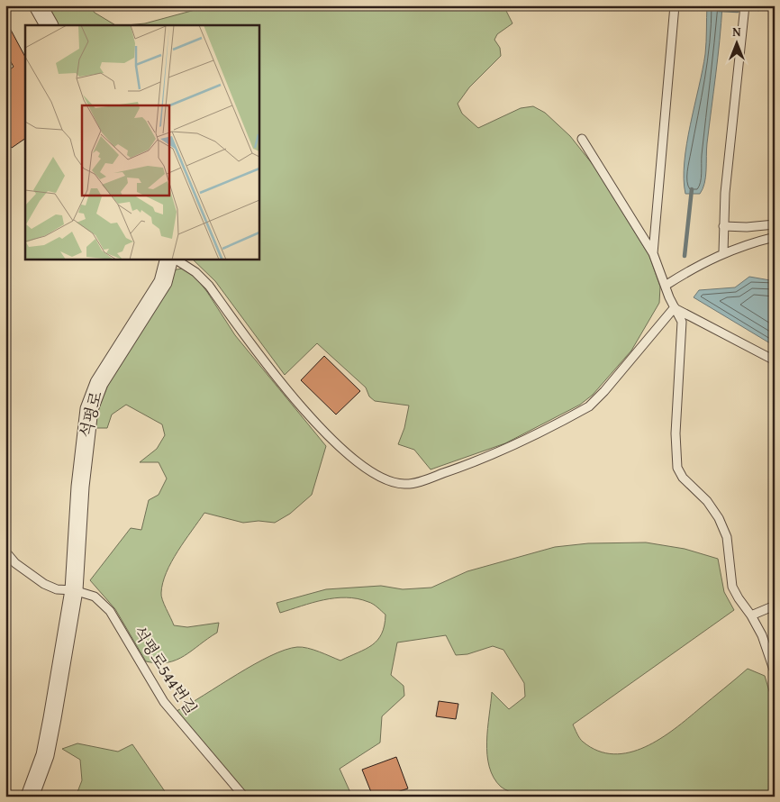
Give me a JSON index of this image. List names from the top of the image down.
{
  "streets": {
    "street": ["석평로"],
    "lane": ["석평로544번길"]
  },
  "crossings": [
    ["석평로", "석평로544번길"]
  ],
  "north": "top"
}
